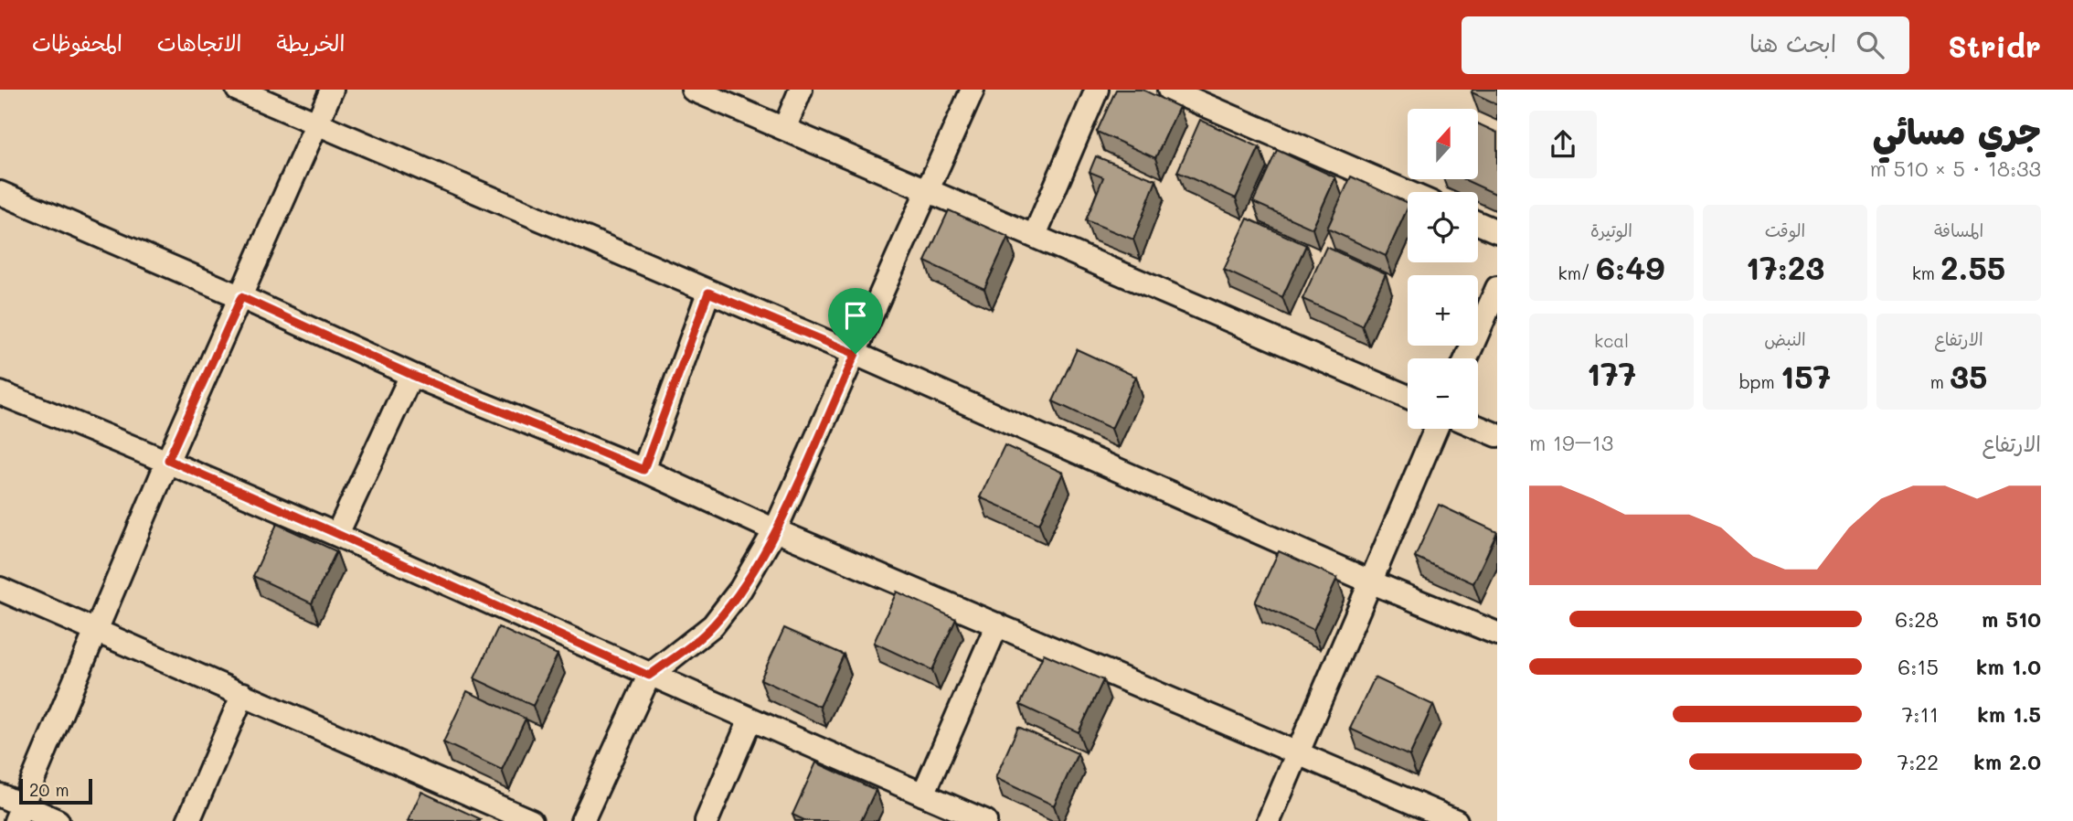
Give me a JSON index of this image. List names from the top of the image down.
{
  "scale_bar": "20 m",
  "north": "top",
  "page": {
    "header": "Stridr",
    "search": "ابحث هنا",
    "nav": ["الخريطة", "الاتجاهات", "المحفوظات"],
    "heading": ["جري مسائي", "18:33 · 5 × 510 m"],
    "map_buttons": ["+", "−"],
    "stats": [
      ["المسافة", "2.55 km"],
      ["الوقت", "17:23"],
      ["الوتيرة", "6:49 /km"],
      ["الارتفاع", "35 m"],
      ["النبض", "157 bpm"],
      ["kcal", "177"]
    ],
    "chart": ["الارتفاع", "13–19 m"],
    "list": [
      {
        "name": "510 m",
        "note": "6:28"
      },
      {
        "name": "1.0 km",
        "note": "6:15"
      },
      {
        "name": "1.5 km",
        "note": "7:11"
      },
      {
        "name": "2.0 km",
        "note": "7:22"
      }
    ],
    "scale": "20 m"
  }
}
